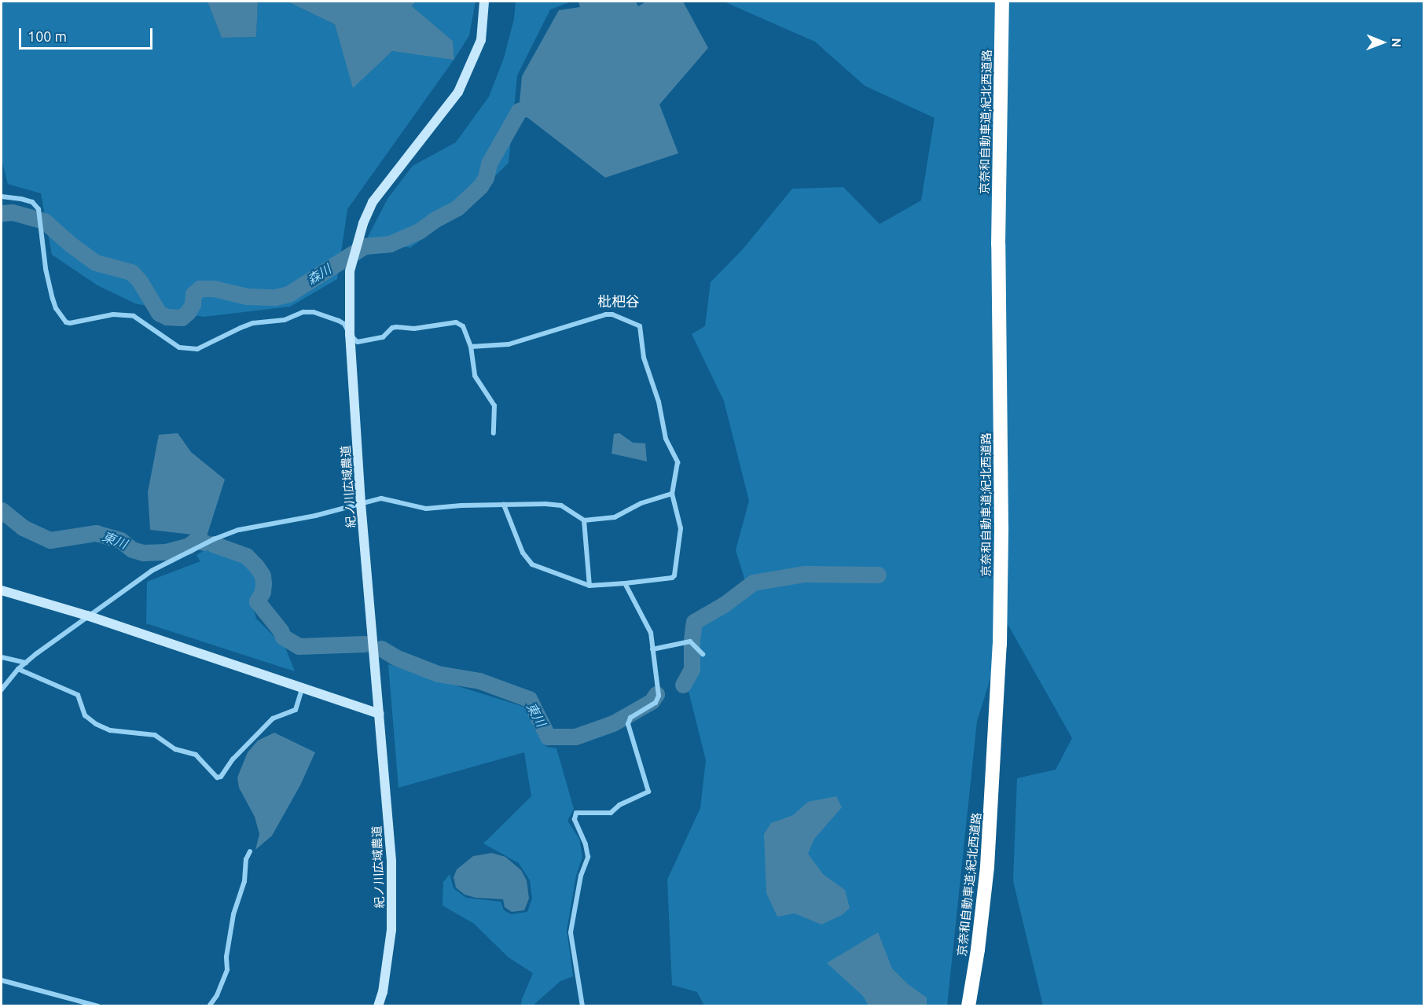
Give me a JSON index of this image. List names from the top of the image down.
{
  "streets": {
    "highway": ["京奈和自動車道;紀北西道路"],
    "street": ["紀ノ川広域農道"]
  },
  "districts": ["枇杷谷"],
  "water": ["森川", "東川"],
  "scale_bar": "100 m",
  "north": "right"
}
